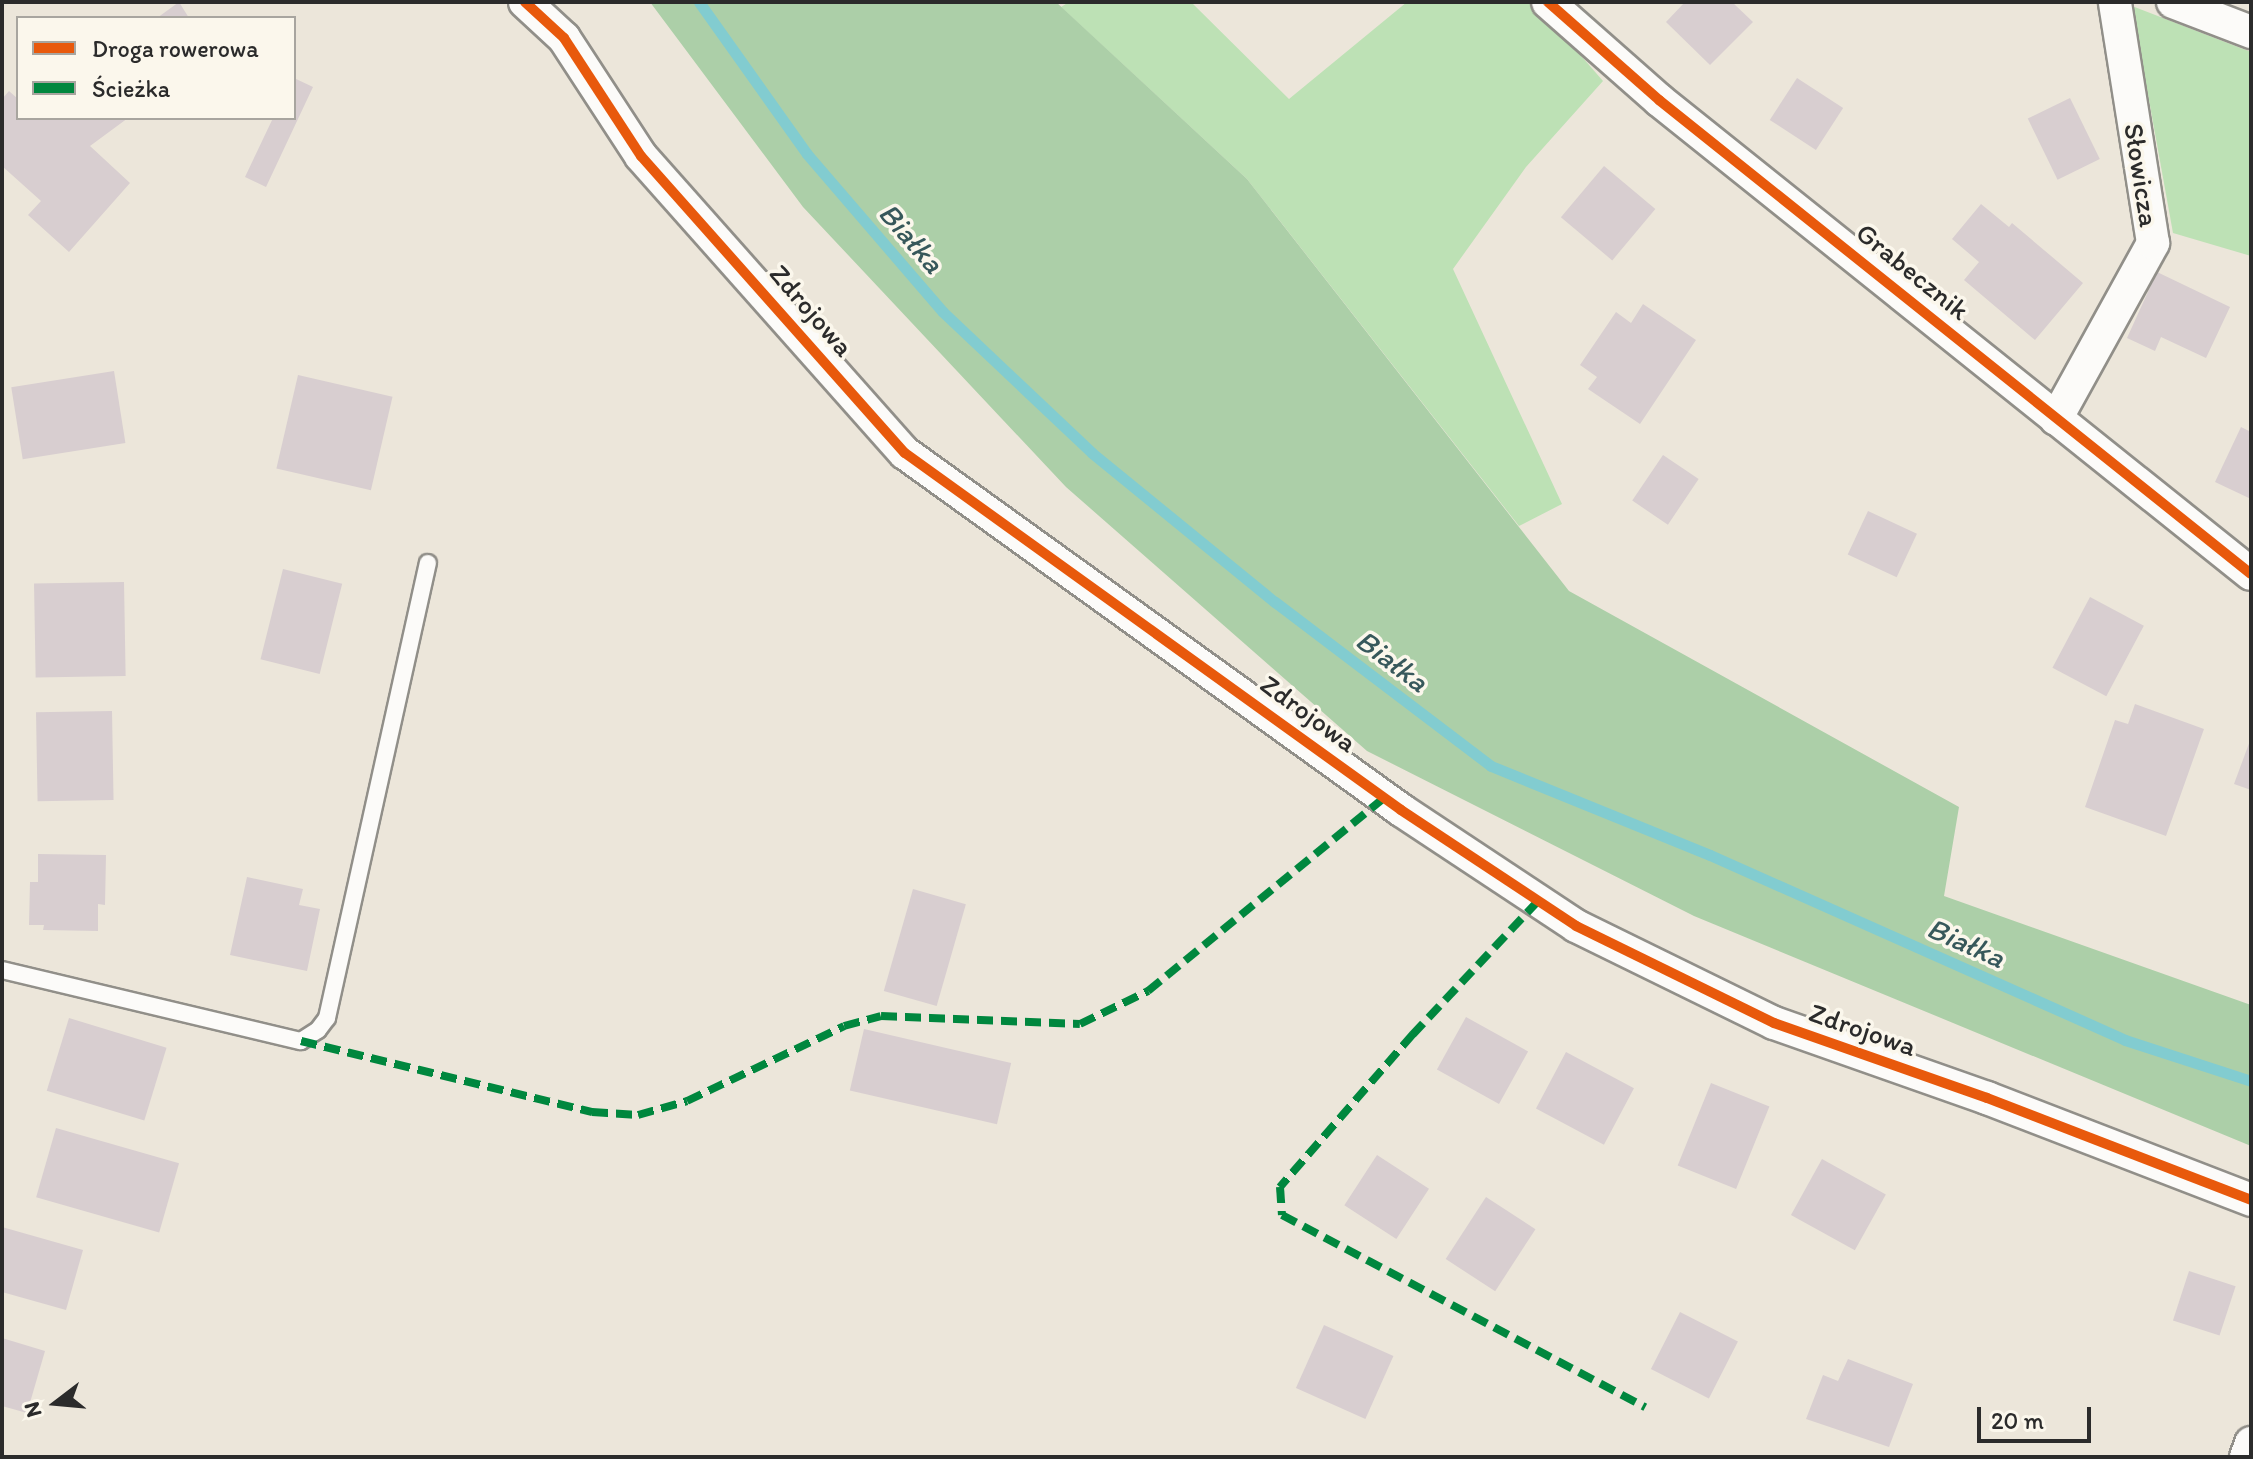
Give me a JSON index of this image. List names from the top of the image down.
{
  "streets": {
    "street": ["Słowicza", "Grabecznik", "Zdrojowa"]
  },
  "crossings": [
    ["Słowicza", "Grabecznik"]
  ],
  "water": ["Białka"],
  "legend": ["Droga rowerowa", "Ścieżka"],
  "scale_bar": "20 m",
  "north": "left"
}
